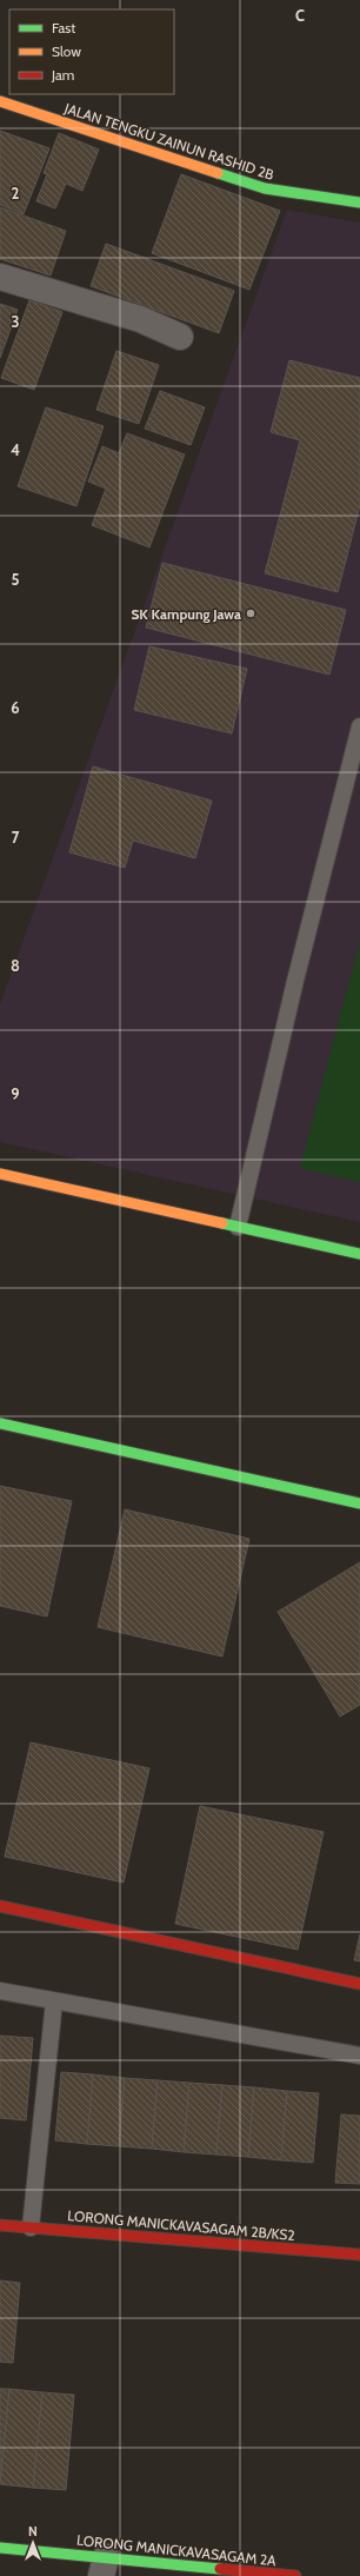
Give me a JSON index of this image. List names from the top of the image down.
{
  "streets": {
    "street": ["JALAN TENGKU ZAINUN RASHID 2B", "LORONG MANICKAVASAGAM 2B/KS2", "LORONG MANICKAVASAGAM 2A"]
  },
  "places": ["SK Kampung Jawa"],
  "legend": ["Fast", "Slow", "Jam"],
  "north": "top",
  "grid": {
    "columns": ["C"],
    "rows": [
      "2",
      "3",
      "4",
      "5",
      "6",
      "7",
      "8",
      "9"
    ]
  }
}
